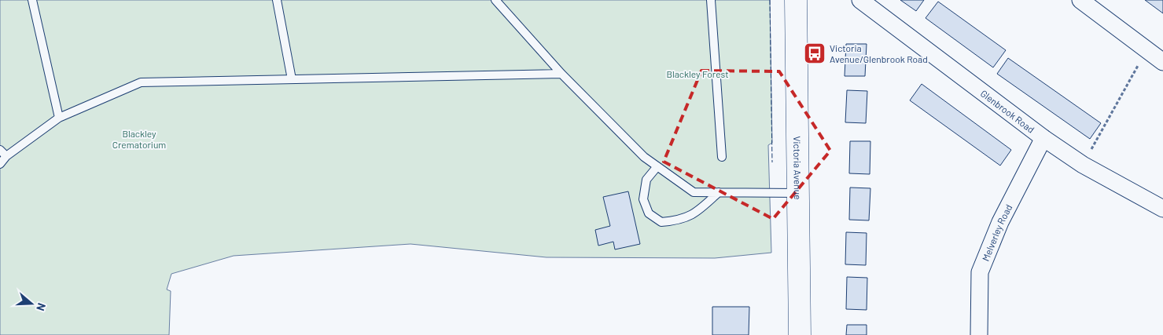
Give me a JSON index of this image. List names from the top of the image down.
{
  "streets": {
    "main road": ["Victoria Avenue"],
    "street": ["Glenbrook Road", "Melverley Road"]
  },
  "crossings": [
    ["Glenbrook Road", "Melverley Road"]
  ],
  "parks": ["Blackley Forest", "Blackley Crematorium"],
  "places": {
    "bus stop": ["Victoria Avenue/Glenbrook Road"]
  },
  "north": "right"
}
